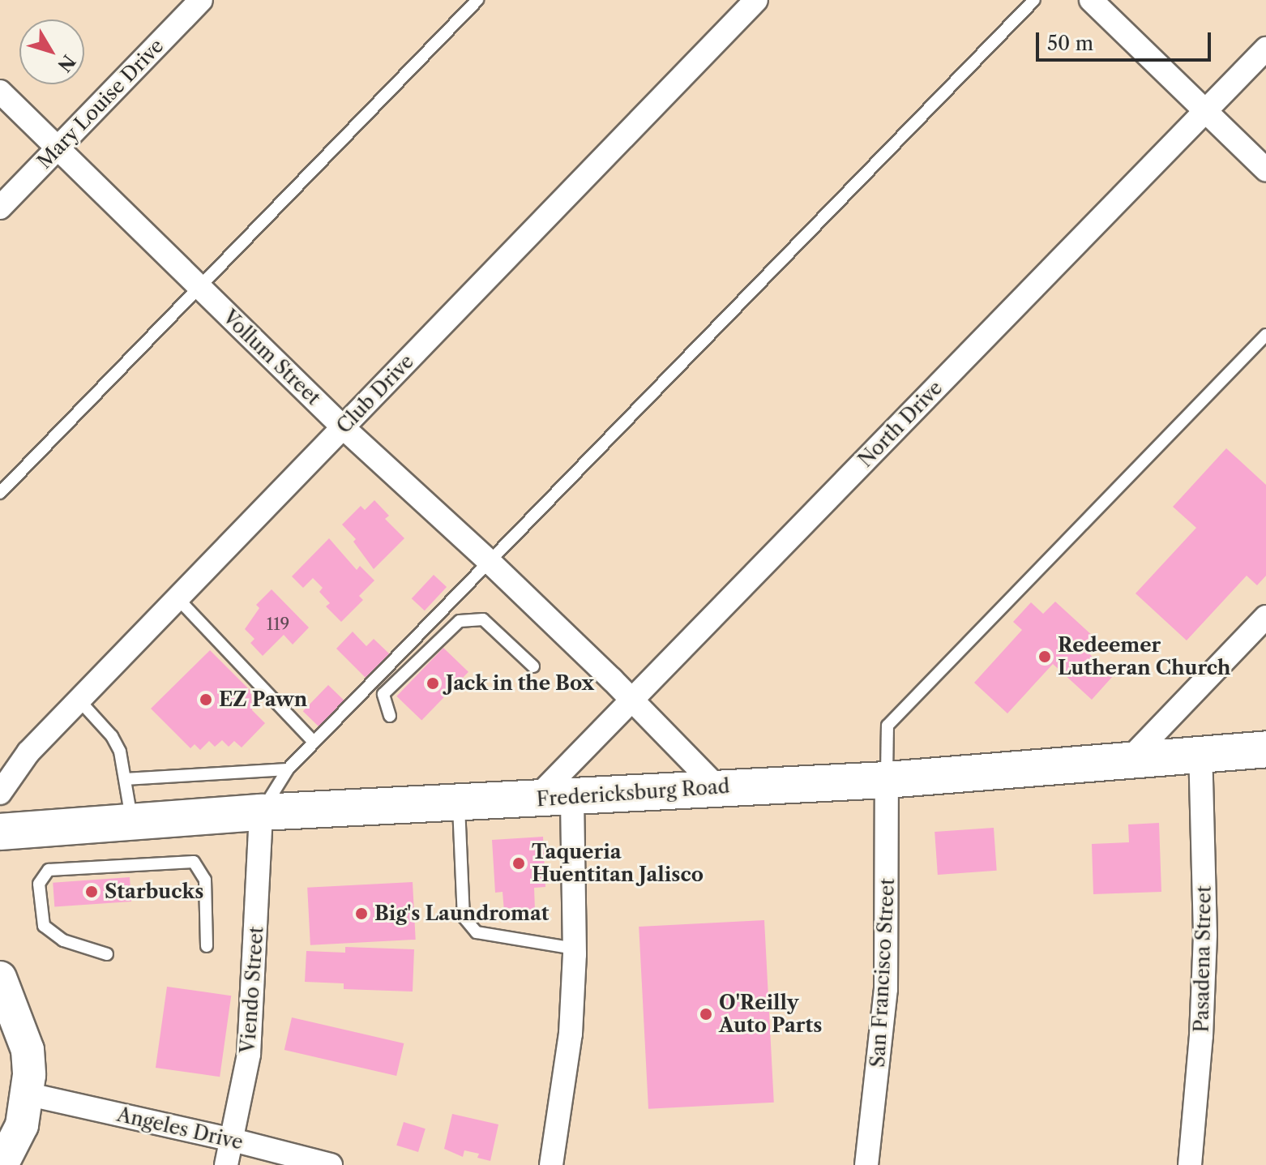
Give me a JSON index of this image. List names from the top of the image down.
{
  "streets": {
    "main road": ["Fredericksburg Road"],
    "street": [
      "Mary Louise Drive",
      "Vollum Street",
      "Club Drive",
      "North Drive",
      "Pasadena Street",
      "San Francisco Street",
      "Viendo Street",
      "Angeles Drive"
    ]
  },
  "crossings": [
    ["Mary Louise Drive", "Vollum Street"],
    ["Vollum Street", "Club Drive"],
    ["Vollum Street", "North Drive"],
    ["Vollum Street", "Fredericksburg Road"],
    ["North Drive", "Fredericksburg Road"],
    ["Fredericksburg Road", "Pasadena Street"],
    ["Fredericksburg Road", "San Francisco Street"],
    ["Fredericksburg Road", "Viendo Street"],
    ["Viendo Street", "Angeles Drive"]
  ],
  "places": [
    "Redeemer Lutheran Church",
    "Jack in the Box",
    "EZ Pawn",
    "Taqueria Huentitan Jalisco",
    "Starbucks",
    "Big's Laundromat",
    "O'Reilly Auto Parts"
  ],
  "house_numbers": ["119"],
  "scale_bar": "50 m",
  "north": "bottom right"
}
